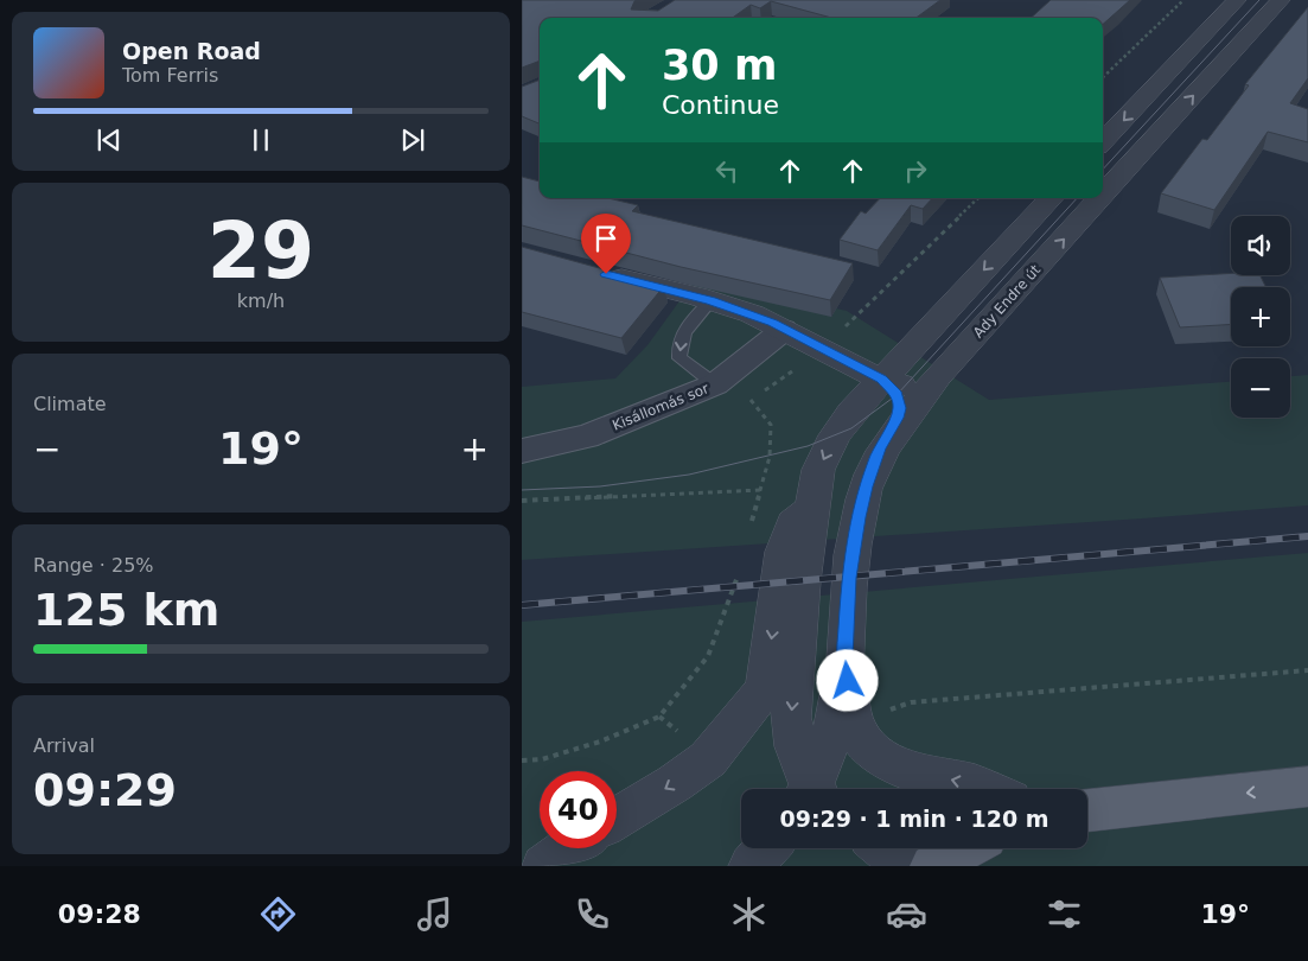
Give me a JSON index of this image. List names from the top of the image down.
{
  "streets": {
    "street": ["Ady Endre út", "Kisállomás sor"]
  },
  "page": {
    "turn": ["30 m", "Continue"],
    "song": ["Open Road", "Tom Ferris"],
    "tile": [
      ["29", "km/h"],
      "Climate",
      ["Range · 25%", "125 km"],
      ["Arrival", "09:29"]
    ],
    "map_buttons": ["+", "−"],
    "heat": ["−", "19°", "+"],
    "limit": "40",
    "trip": "09:29 · 1 min · 120 m",
    "tabs": ["09:28", "19°"]
  }
}
